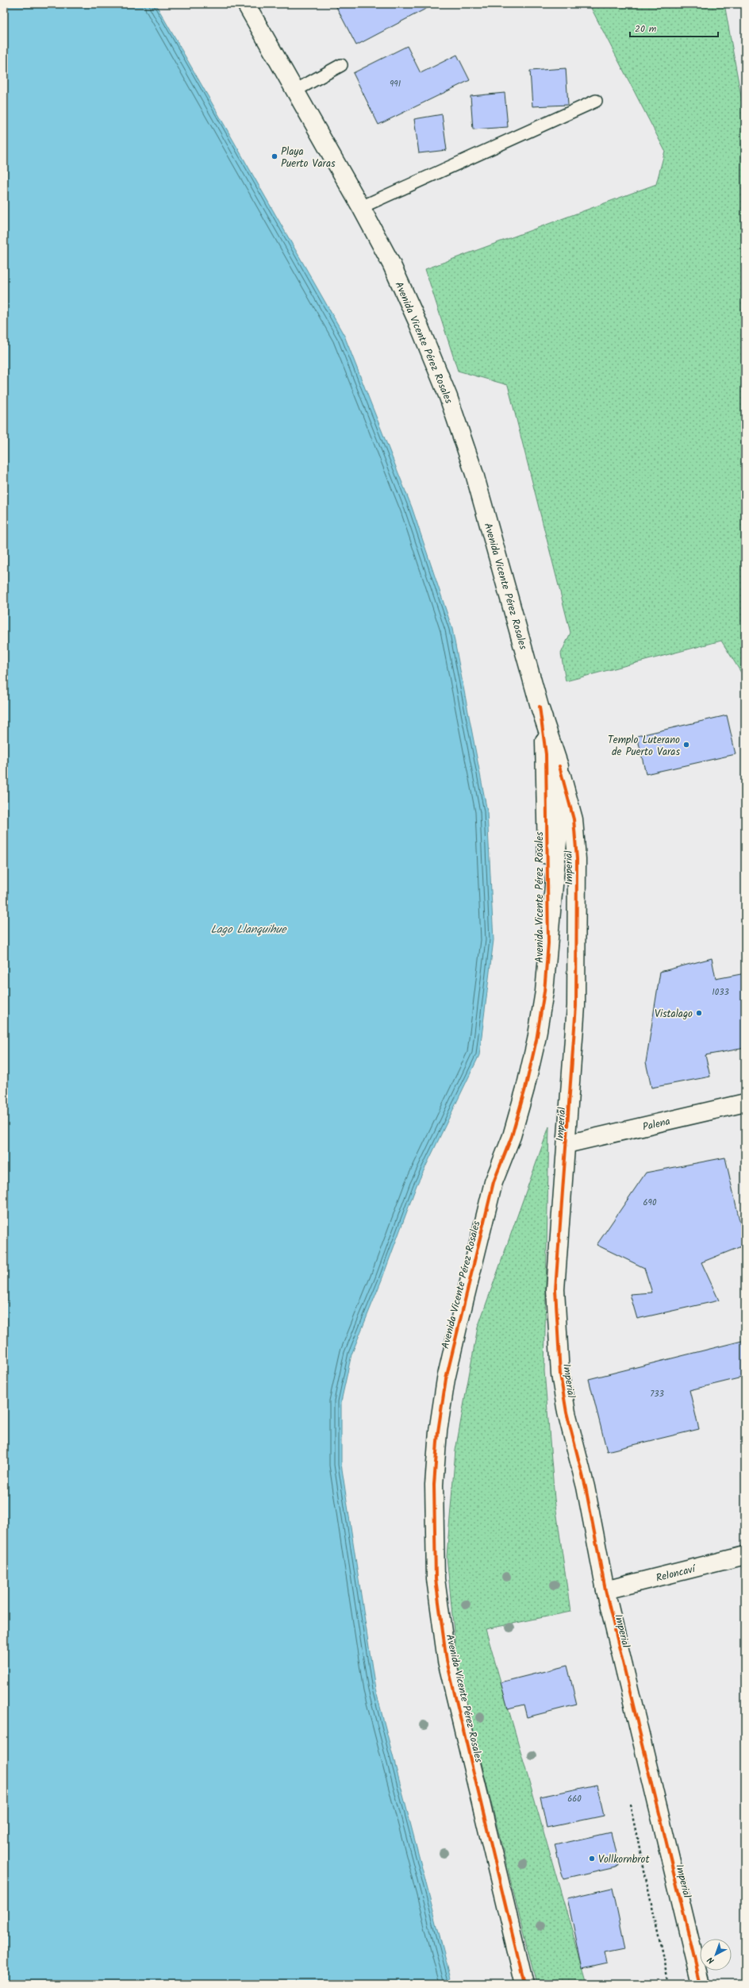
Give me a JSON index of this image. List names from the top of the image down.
{
  "streets": {
    "main road": [
      "Avenida Vicente Pérez Rosales",
      "Imperial",
      "Palena",
      "Reloncaví"
    ]
  },
  "crossings": [
    ["Avenida Vicente Pérez Rosales", "Imperial"],
    ["Imperial", "Palena"],
    ["Imperial", "Reloncaví"]
  ],
  "water": ["Lago Llanquihue"],
  "places": [
    "Playa Puerto Varas",
    "Templo Luterano de Puerto Varas",
    "Vistalago",
    "Vollkornbrot"
  ],
  "house_numbers": [
    "991",
    "1033",
    "690",
    "733",
    "660"
  ],
  "scale_bar": "20 m",
  "north": "bottom left"
}
